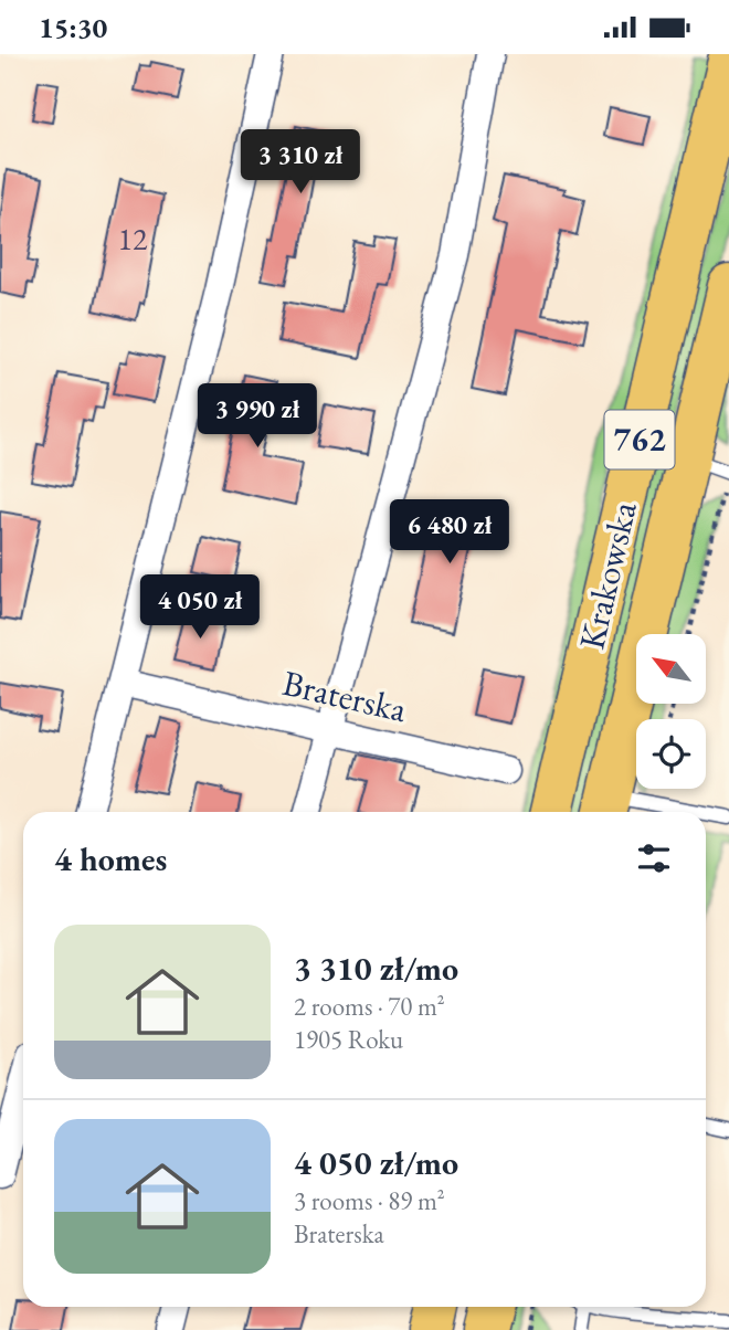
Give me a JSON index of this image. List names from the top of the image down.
{
  "streets": {
    "main road": ["762", "Krakowska"],
    "street": ["Braterska"]
  },
  "house_numbers": ["12"],
  "north": "top left",
  "page": {
    "status": "15:30",
    "price": [
      "3 310 zł",
      "3 990 zł",
      "6 480 zł",
      "4 050 zł"
    ],
    "heading": "4 homes",
    "list": [
      {
        "name": "3 310 zł/mo",
        "note": "2 rooms · 70 m² · 1905 Roku"
      },
      {
        "name": "4 050 zł/mo",
        "note": "3 rooms · 89 m² · Braterska"
      }
    ]
  }
}
